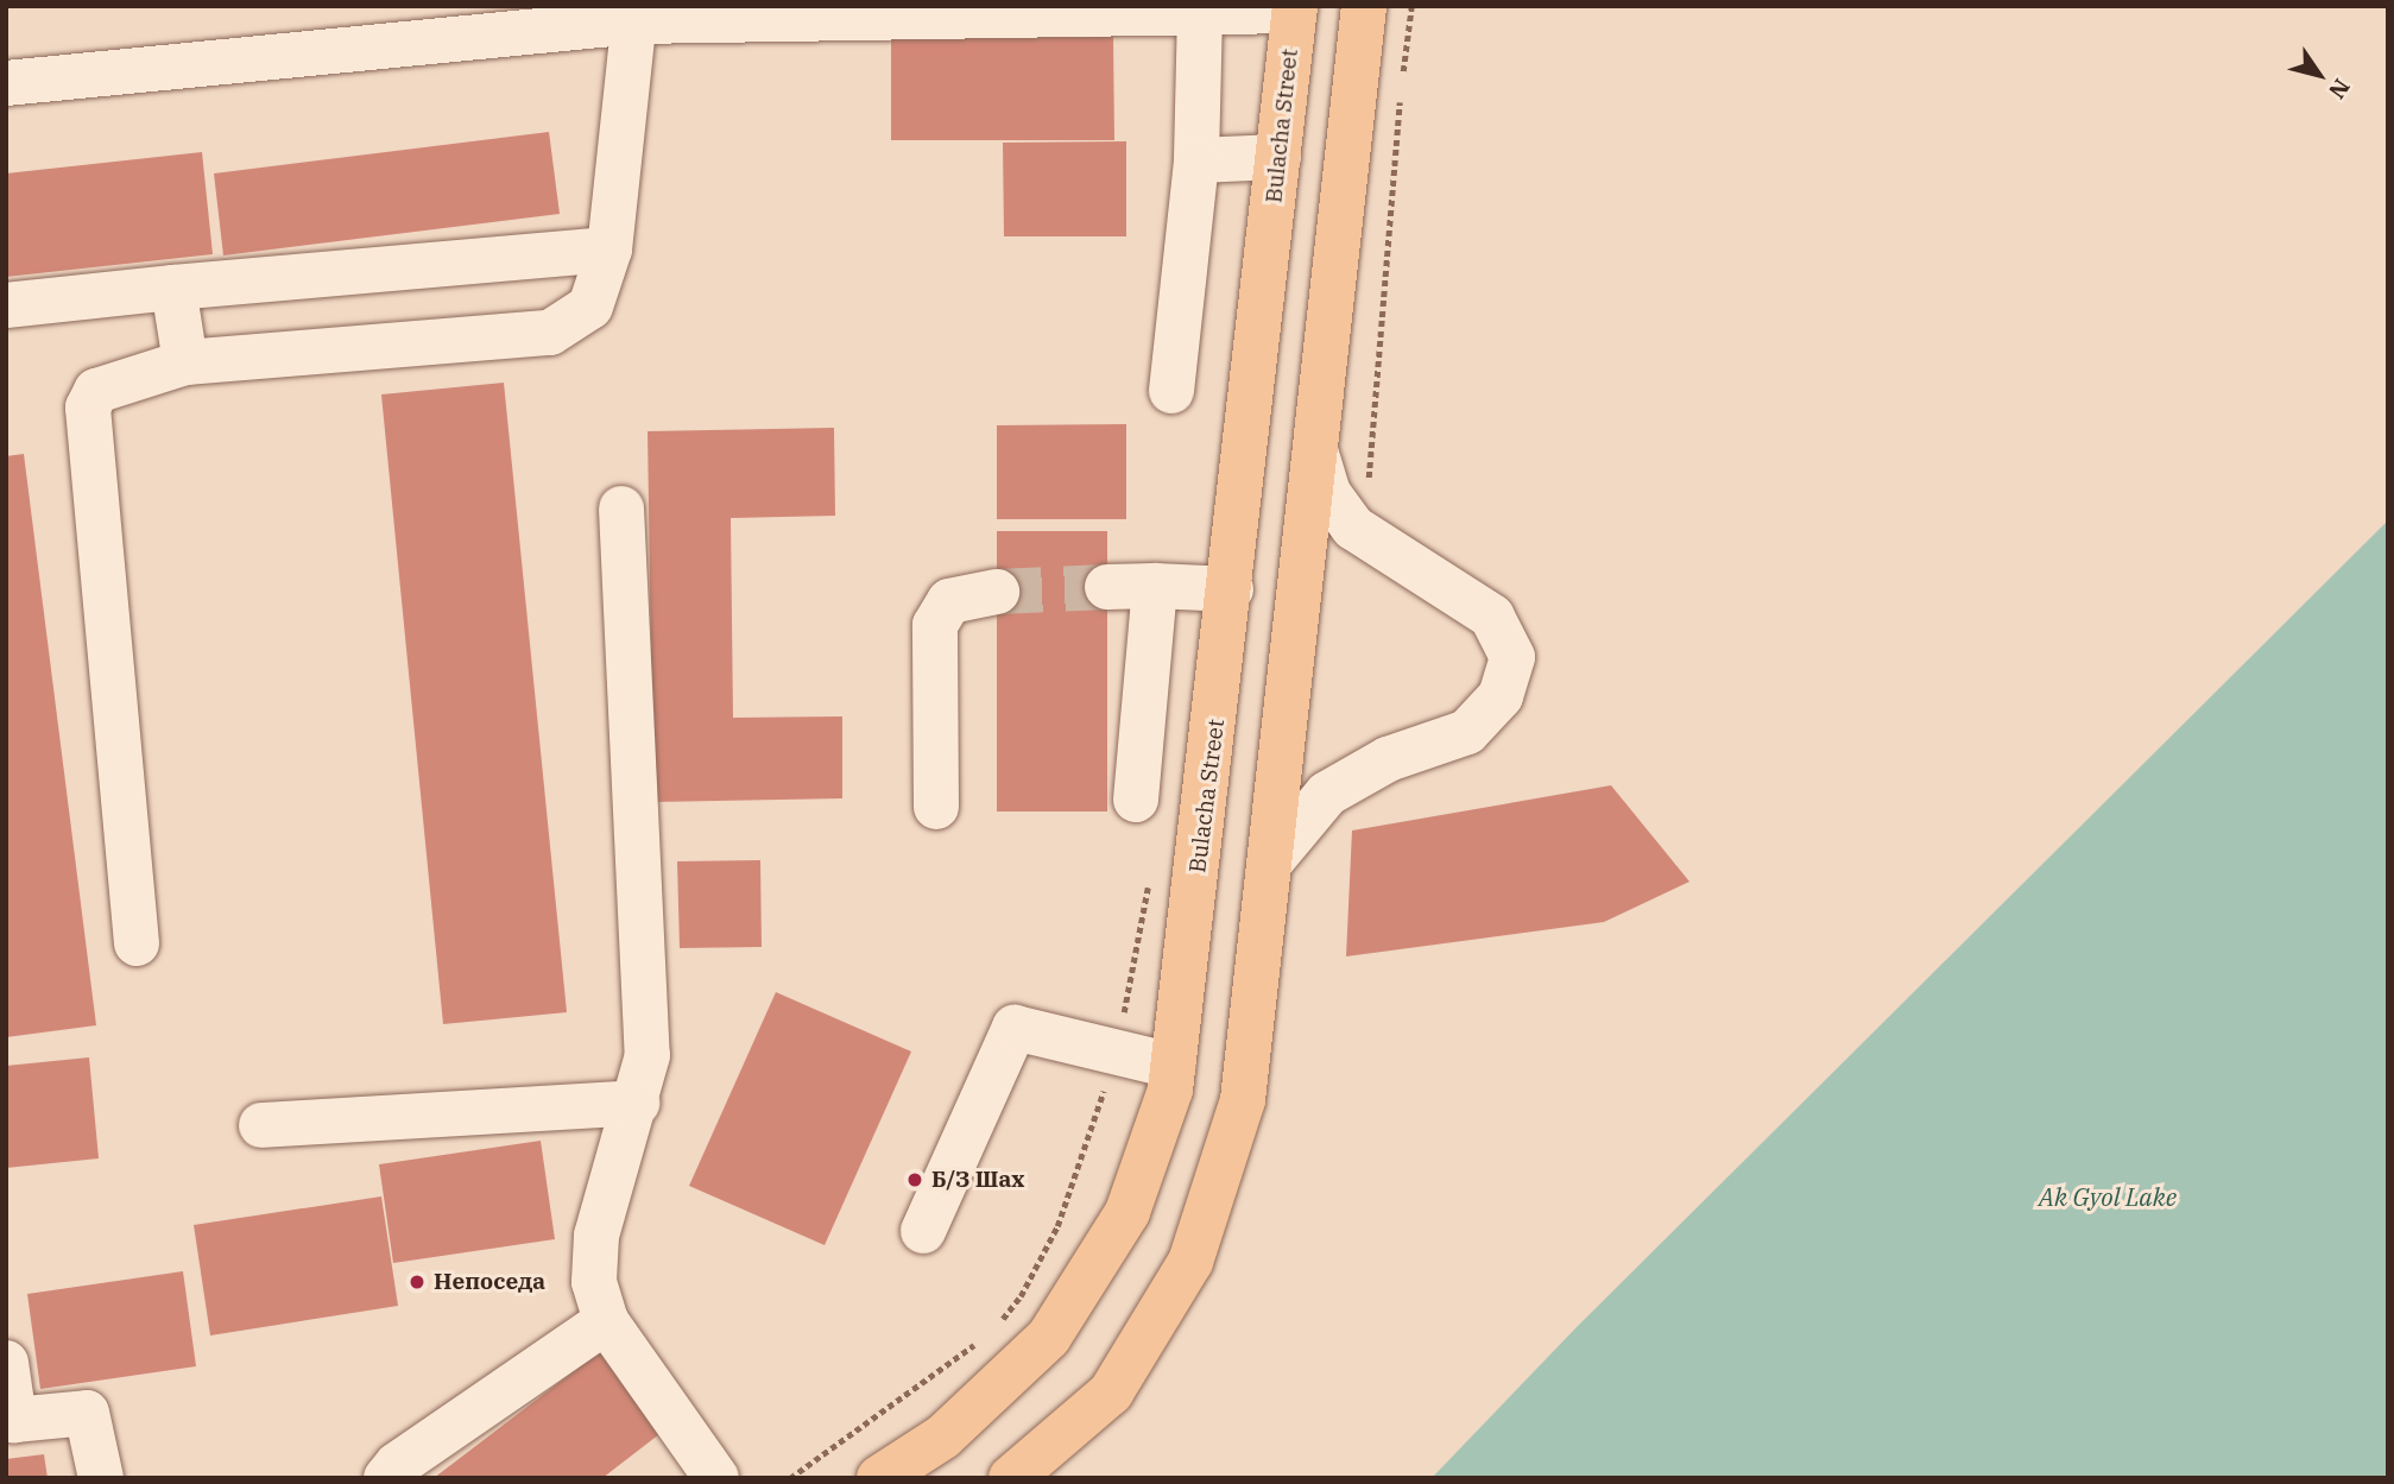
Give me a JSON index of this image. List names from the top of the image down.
{
  "streets": {
    "main road": ["Bulacha Street"]
  },
  "water": ["Ak Gyol Lake"],
  "places": ["Б/З Шах", "Непоседа"],
  "north": "bottom right"
}
